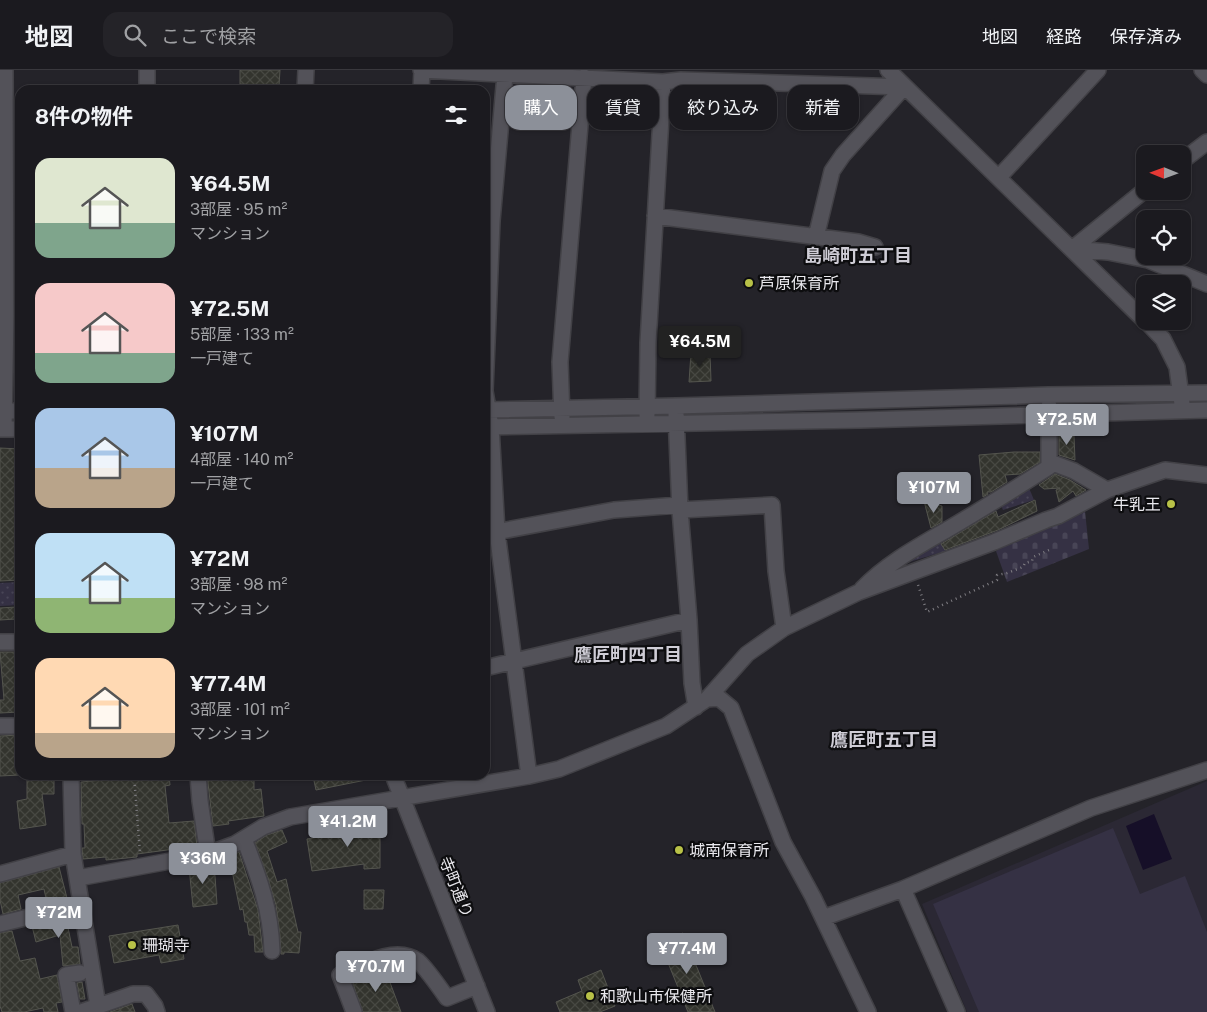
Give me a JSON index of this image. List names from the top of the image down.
{
  "streets": {
    "street": ["寺町通り"]
  },
  "districts": ["島崎町五丁目", "鷹匠町四丁目", "鷹匠町五丁目"],
  "places": [
    "芦原保育所",
    "牛乳王",
    "城南保育所",
    "珊瑚寺",
    "和歌山市保健所"
  ],
  "north": "left",
  "page": {
    "header": "地図",
    "search": "ここで検索",
    "nav": ["地図", "経路", "保存済み"],
    "chip": [
      "購入",
      "賃貸",
      "絞り込み",
      "新着"
    ],
    "heading": "8件の物件",
    "list": [
      {
        "name": "¥64.5M",
        "note": "3部屋 · 95 m² · マンション"
      },
      {
        "name": "¥72.5M",
        "note": "5部屋 · 133 m² · 一戸建て"
      },
      {
        "name": "¥107M",
        "note": "4部屋 · 140 m² · 一戸建て"
      },
      {
        "name": "¥72M",
        "note": "3部屋 · 98 m² · マンション"
      },
      {
        "name": "¥77.4M",
        "note": "3部屋 · 101 m² · マンション"
      }
    ],
    "price": [
      "¥64.5M",
      "¥72.5M",
      "¥107M",
      "¥41.2M",
      "¥36M",
      "¥72M",
      "¥77.4M",
      "¥70.7M"
    ]
  }
}
